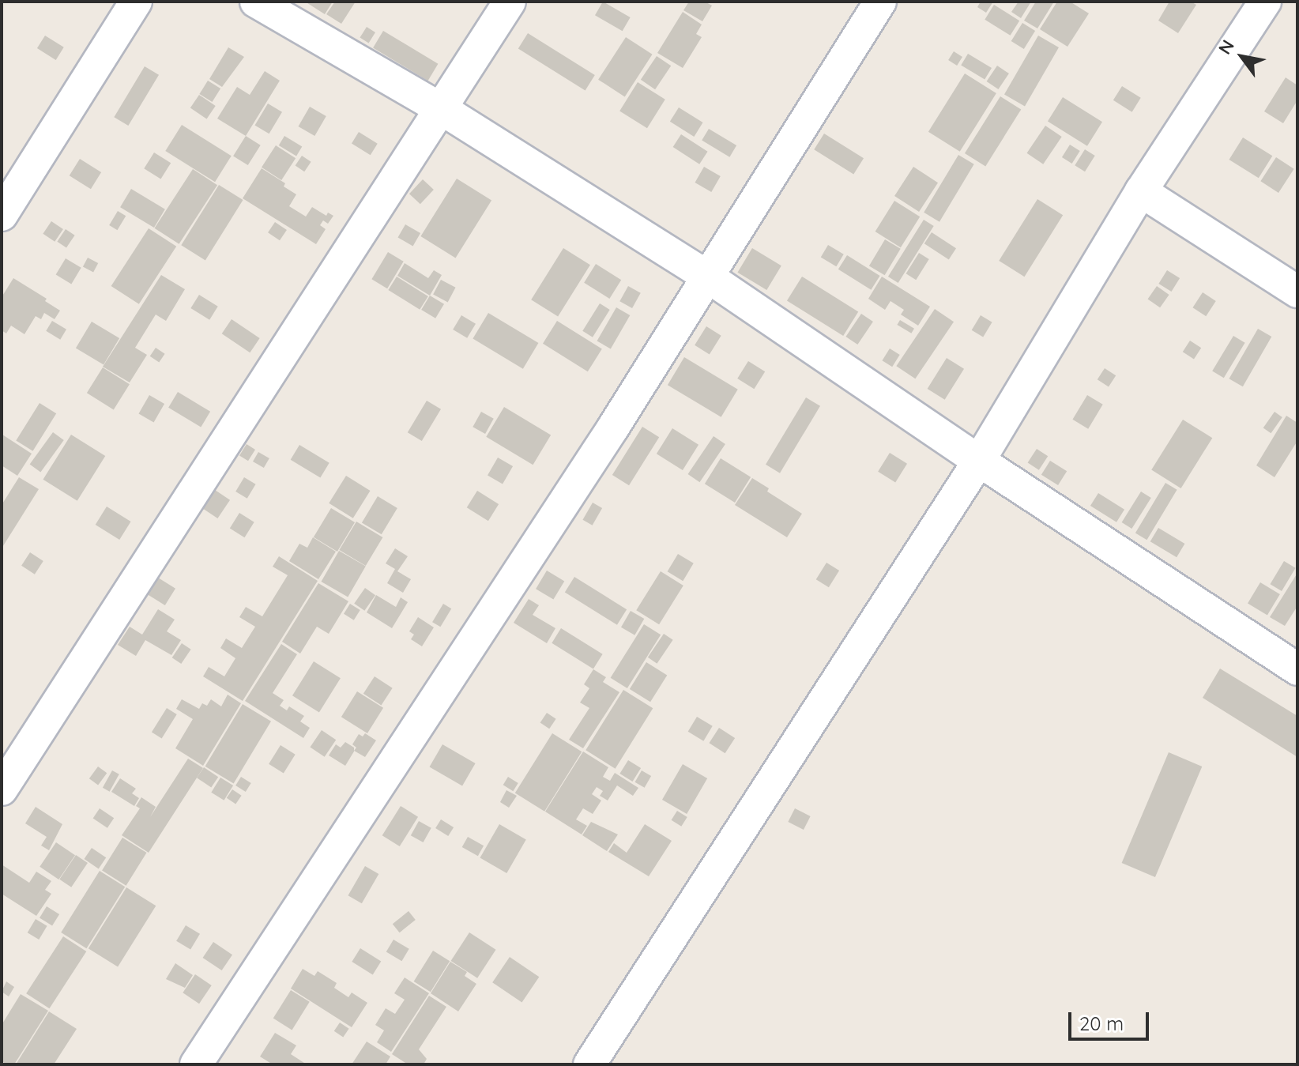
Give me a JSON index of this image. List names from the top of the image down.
{
  "scale_bar": "20 m",
  "north": "top left"
}
